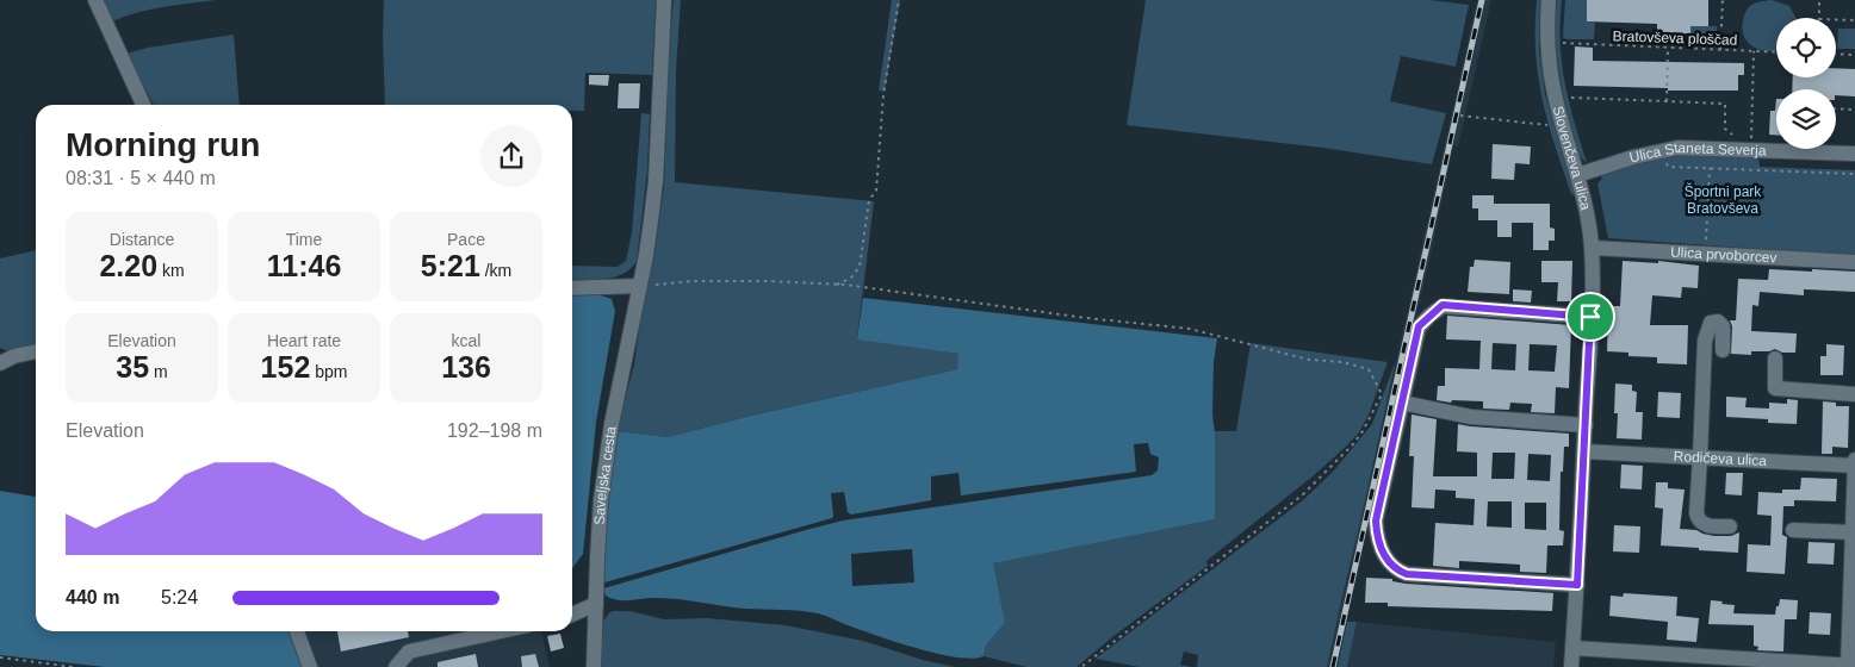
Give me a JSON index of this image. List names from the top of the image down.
{
  "streets": {
    "street": [
      "Ulica Staneta Severja",
      "Slovenčeva ulica",
      "Ulica prvoborcev",
      "Rodičeva ulica",
      "Saveljska cesta"
    ],
    "path": ["Bratovševa ploščad"]
  },
  "crossings": [
    ["Ulica Staneta Severja", "Slovenčeva ulica"],
    ["Slovenčeva ulica", "Ulica prvoborcev"],
    ["Slovenčeva ulica", "Rodičeva ulica"]
  ],
  "parks": ["Športni park Bratovševa"],
  "page": {
    "heading": ["Morning run", "08:31 · 5 × 440 m"],
    "stats": [
      ["Distance", "2.20 km"],
      ["Time", "11:46"],
      ["Pace", "5:21 /km"],
      ["Elevation", "35 m"],
      ["Heart rate", "152 bpm"],
      ["kcal", "136"]
    ],
    "chart": ["Elevation", "192–198 m"],
    "list": [
      {
        "name": "440 m",
        "note": "5:24"
      }
    ]
  }
}
